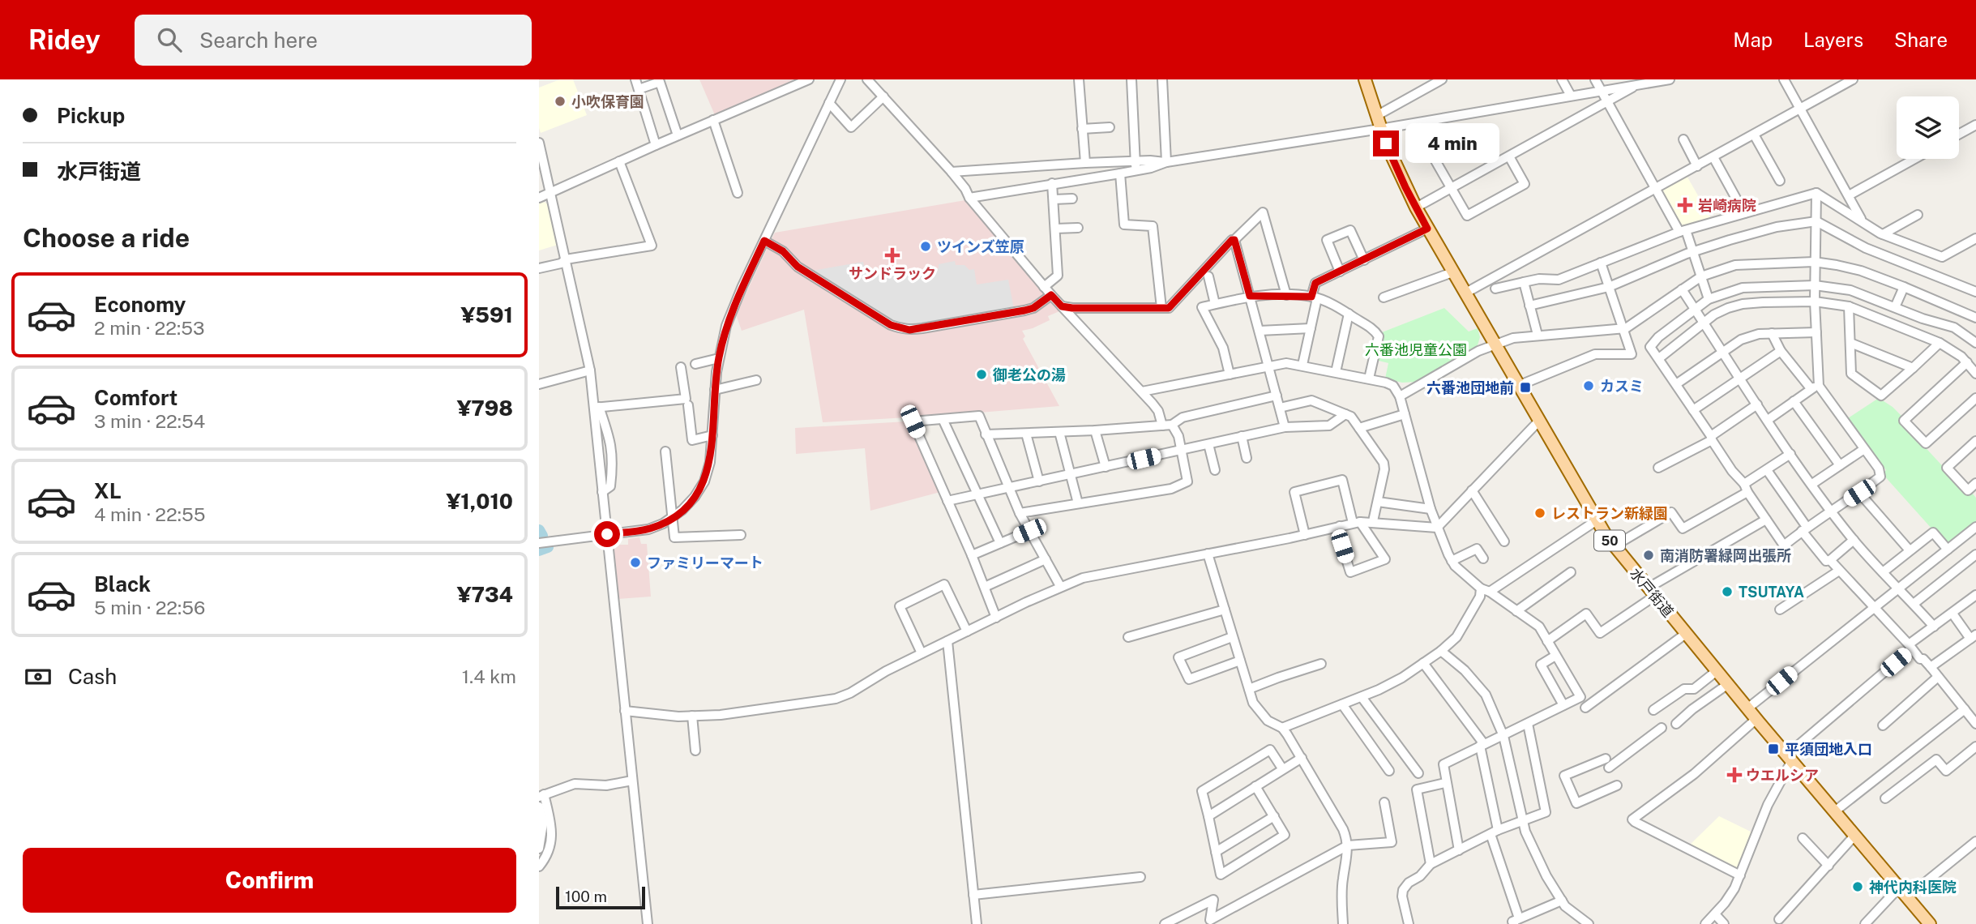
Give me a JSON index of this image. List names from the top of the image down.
{
  "streets": {
    "main road": ["50", "水戸街道"]
  },
  "parks": ["六番池児童公園"],
  "places": {
    "other": [
      "小吹保育園",
      "ツインズ笠原",
      "御老公の湯",
      "カスミ",
      "レストラン新緑園",
      "南消防署緑岡出張所",
      "ファミリーマート",
      "TSUTAYA",
      "神代内科医院"
    ],
    "health": ["岩崎病院", "サンドラック", "ウエルシア"],
    "transit": ["六番池団地前", "平須団地入口"]
  },
  "scale_bar": "100 m",
  "page": {
    "header": "Ridey",
    "search": "Search here",
    "nav": ["Map", "Layers", "Share"],
    "banner": ["Pickup", "水戸街道"],
    "bubble": "4 min",
    "heading": "Choose a ride",
    "list": [
      {
        "name": "Economy",
        "note": "2 min · 22:53",
        "value": "¥591"
      },
      {
        "name": "Comfort",
        "note": "3 min · 22:54",
        "value": "¥798"
      },
      {
        "name": "XL",
        "note": "4 min · 22:55",
        "value": "¥1,010"
      },
      {
        "name": "Black",
        "note": "5 min · 22:56",
        "value": "¥734"
      }
    ],
    "pay": ["Cash", "1.4 km"],
    "buttons": "Confirm",
    "scale": "100 m"
  }
}
